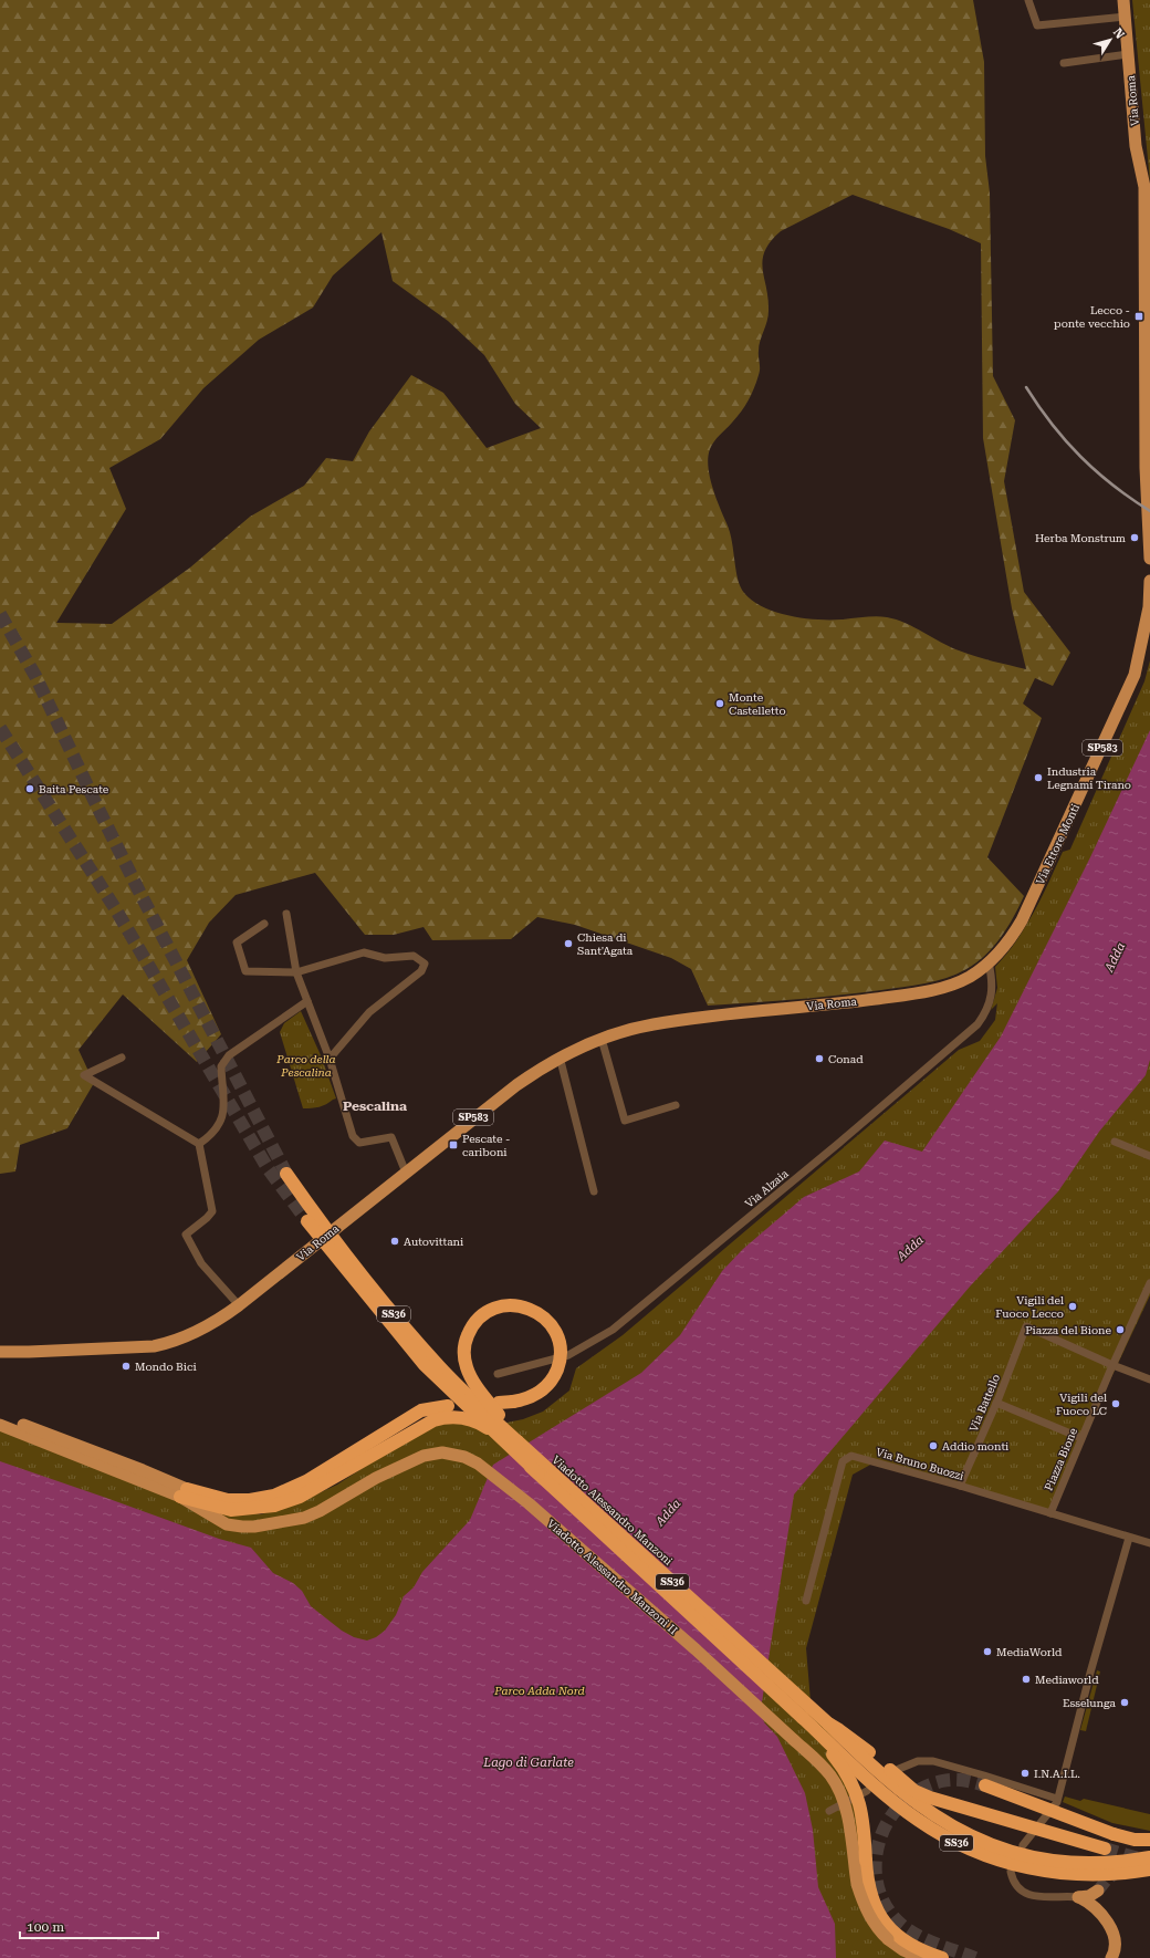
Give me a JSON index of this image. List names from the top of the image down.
{
  "streets": {
    "highway": ["SS36", "Viadotto Alessandro Manzoni"],
    "main road": [
      "Via Roma",
      "SP583",
      "Via Ettore Monti",
      "Viadotto Alessandro Manzoni II"
    ],
    "street": [
      "Via Alzaia",
      "Via Battello",
      "Piazza Bione",
      "Via Bruno Buozzi"
    ]
  },
  "crossings": [
    ["Via Roma", "Via Ettore Monti"],
    ["Via Roma", "Via Alzaia"],
    ["SS36", "Viadotto Alessandro Manzoni"],
    ["Via Battello", "Piazza Bione"],
    ["Via Battello", "Via Bruno Buozzi"],
    ["Piazza Bione", "Via Bruno Buozzi"]
  ],
  "districts": ["Pescalina"],
  "water": ["Adda", "Lago di Garlate"],
  "parks": ["Parco della Pescalina", "Parco Adda Nord"],
  "places": {
    "transit": ["Lecco - ponte vecchio", "Pescate - cariboni"],
    "other": [
      "Herba Monstrum",
      "Monte Castelletto",
      "Industria Legnami Tirano",
      "Baita Pescate",
      "Chiesa di Sant'Agata",
      "Conad",
      "Autovittani",
      "Vigili del Fuoco Lecco",
      "Piazza del Bione",
      "Mondo Bici",
      "Vigili del Fuoco LC",
      "Addio monti",
      "MediaWorld",
      "Mediaworld",
      "Esselunga",
      "I.N.A.I.L."
    ]
  },
  "scale_bar": "100 m",
  "north": "top right"
}
